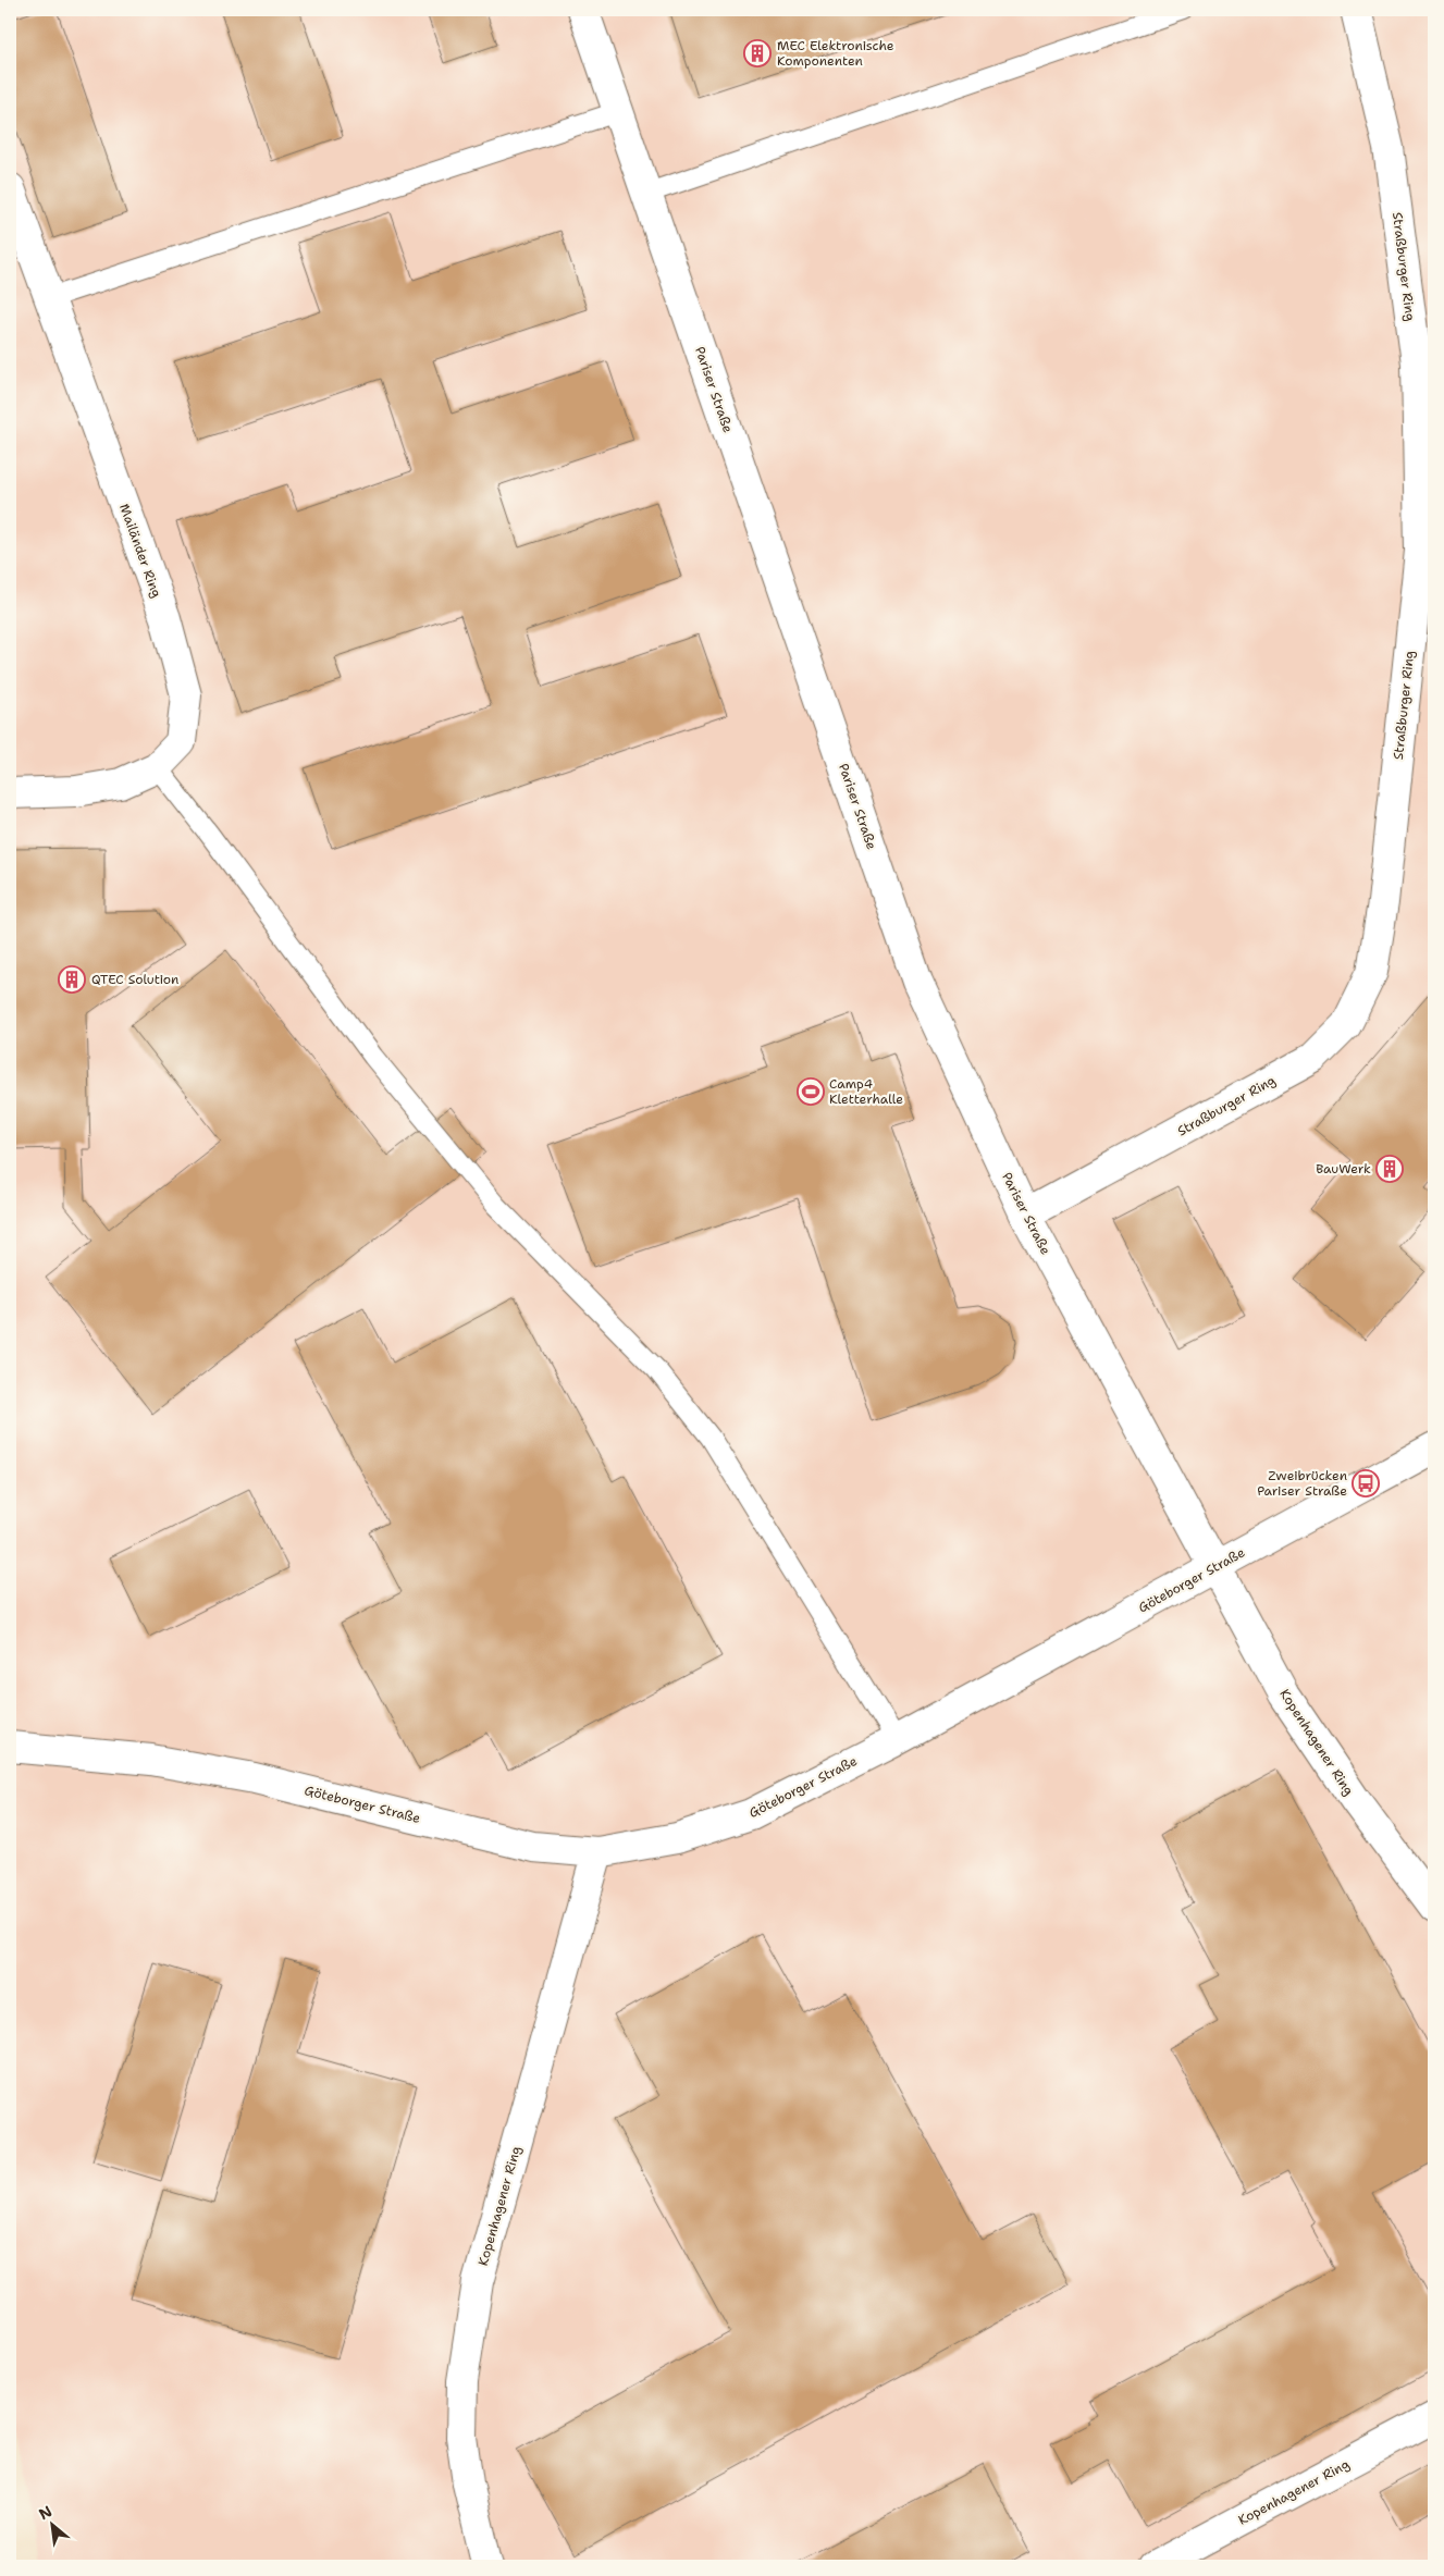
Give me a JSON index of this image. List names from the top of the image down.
{
  "streets": {
    "street": [
      "Straßburger Ring",
      "Pariser Straße",
      "Mailänder Ring",
      "Göteborger Straße",
      "Kopenhagener Ring"
    ]
  },
  "crossings": [
    ["Straßburger Ring", "Pariser Straße"],
    ["Pariser Straße", "Göteborger Straße"],
    ["Pariser Straße", "Kopenhagener Ring"],
    ["Göteborger Straße", "Kopenhagener Ring"]
  ],
  "places": {
    "building": ["MEC Elektronische Komponenten", "QTEC Solution", "BauWerk"],
    "sports": ["Camp4 Kletterhalle"],
    "bus stop": ["Zweibrücken Pariser Straße"]
  },
  "north": "top left"
}
